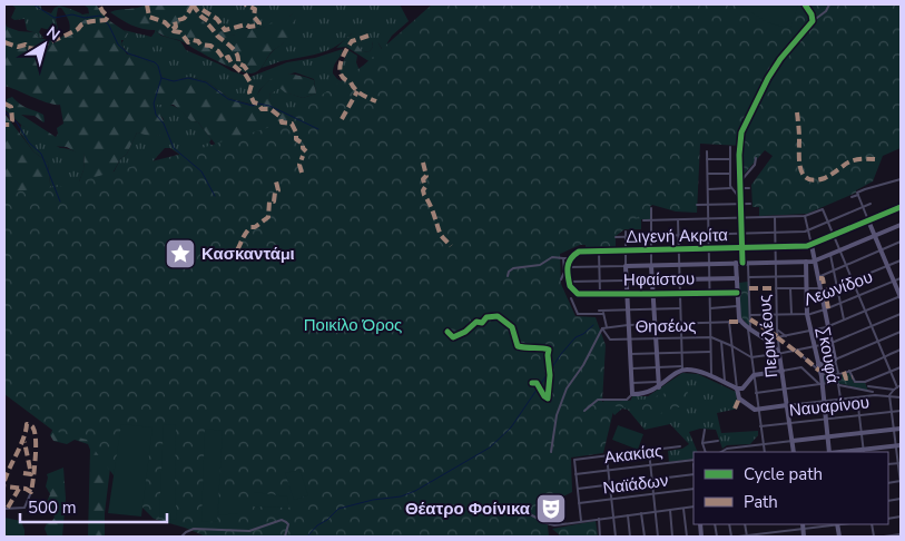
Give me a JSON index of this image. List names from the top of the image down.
{
  "streets": {
    "street": [
      "Διγενή Ακρίτα",
      "Ηφαίστου",
      "Λεωνίδου",
      "Θησέως",
      "Περικλέους",
      "Σκουφά",
      "Ναυαρίνου",
      "Ακακίας",
      "Ναϊάδων"
    ]
  },
  "crossings": [
    ["Διγενή Ακρίτα", "Περικλέους"],
    ["Λεωνίδου", "Περικλέους"],
    ["Λεωνίδου", "Σκουφά"],
    ["Περικλέους", "Ναυαρίνου"],
    ["Σκουφά", "Ναυαρίνου"]
  ],
  "parks": ["Ποικίλο Όρος"],
  "places": {
    "place": ["Κασκαντάμι"],
    "theatre": ["Θέατρο Φοίνικα"]
  },
  "legend": ["Cycle path", "Path"],
  "scale_bar": "500 m",
  "north": "top right"
}
